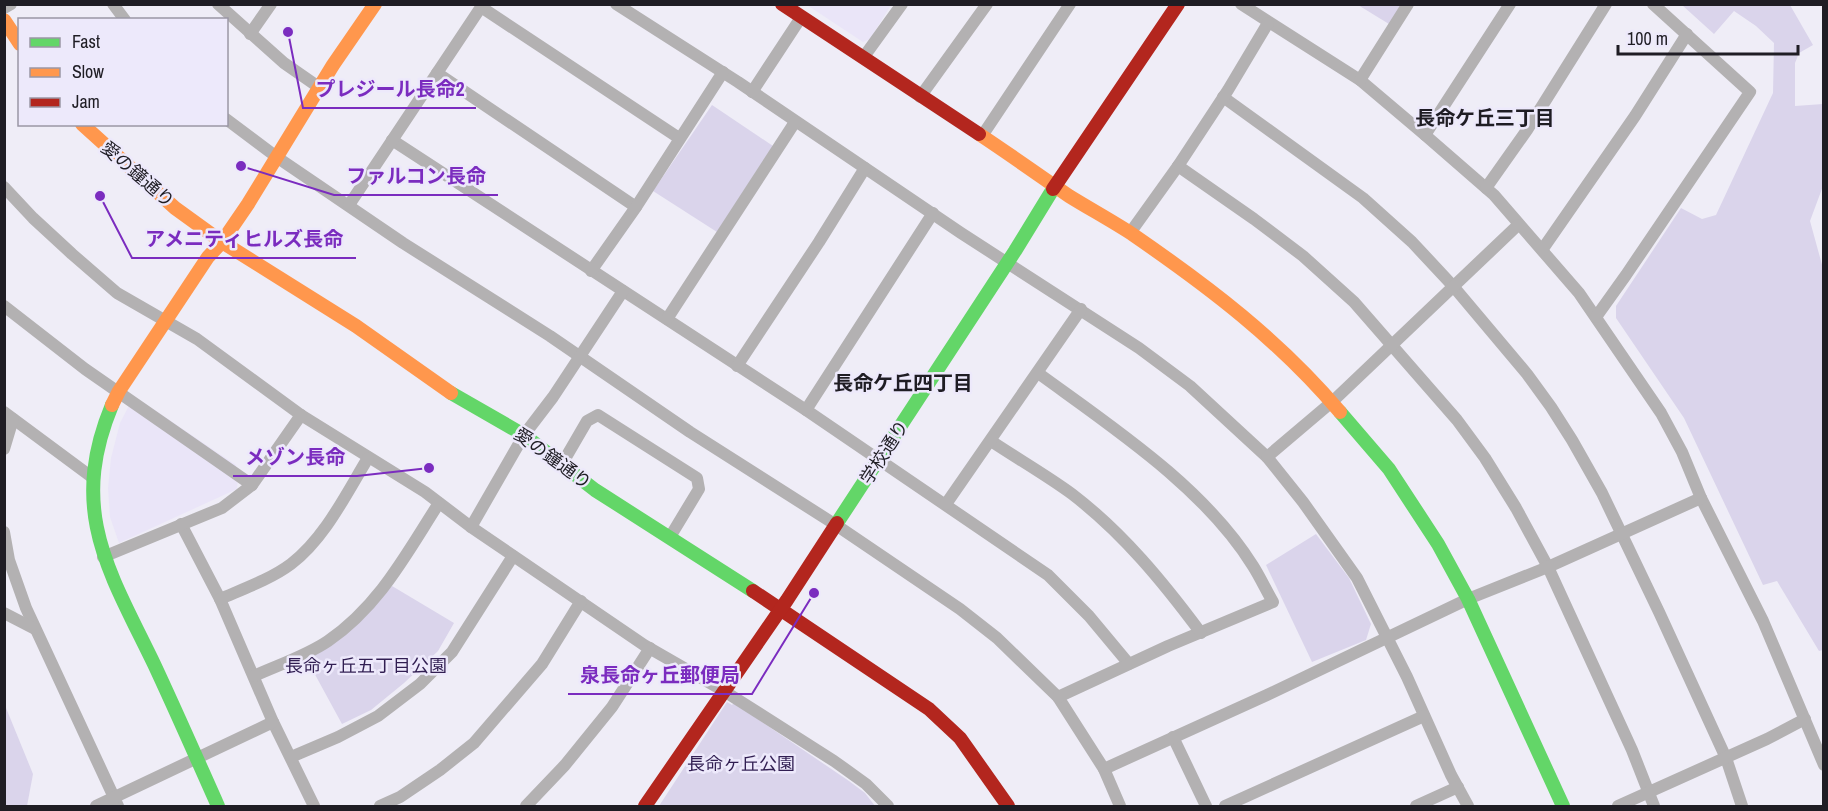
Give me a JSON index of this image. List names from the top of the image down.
{
  "streets": {
    "street": ["愛の鐘通り", "学校通り"]
  },
  "crossings": [
    ["愛の鐘通り", "学校通り"]
  ],
  "districts": ["長命ケ丘三丁目", "長命ケ丘四丁目"],
  "parks": ["長命ヶ丘五丁目公園", "長命ヶ丘公園"],
  "places": [
    "プレジール長命2",
    "ファルコン長命",
    "アメニティヒルズ長命",
    "メゾン長命",
    "泉長命ヶ丘郵便局"
  ],
  "legend": ["Fast", "Slow", "Jam"],
  "scale_bar": "100 m"
}
